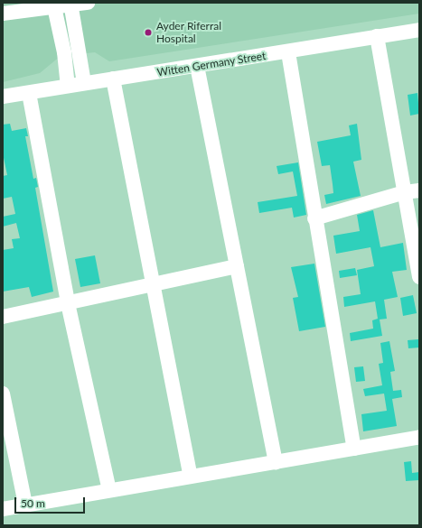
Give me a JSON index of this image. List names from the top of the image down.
{
  "streets": {
    "street": ["Witten Germany Street"]
  },
  "places": ["Ayder Riferral Hospital"],
  "scale_bar": "50 m"
}
